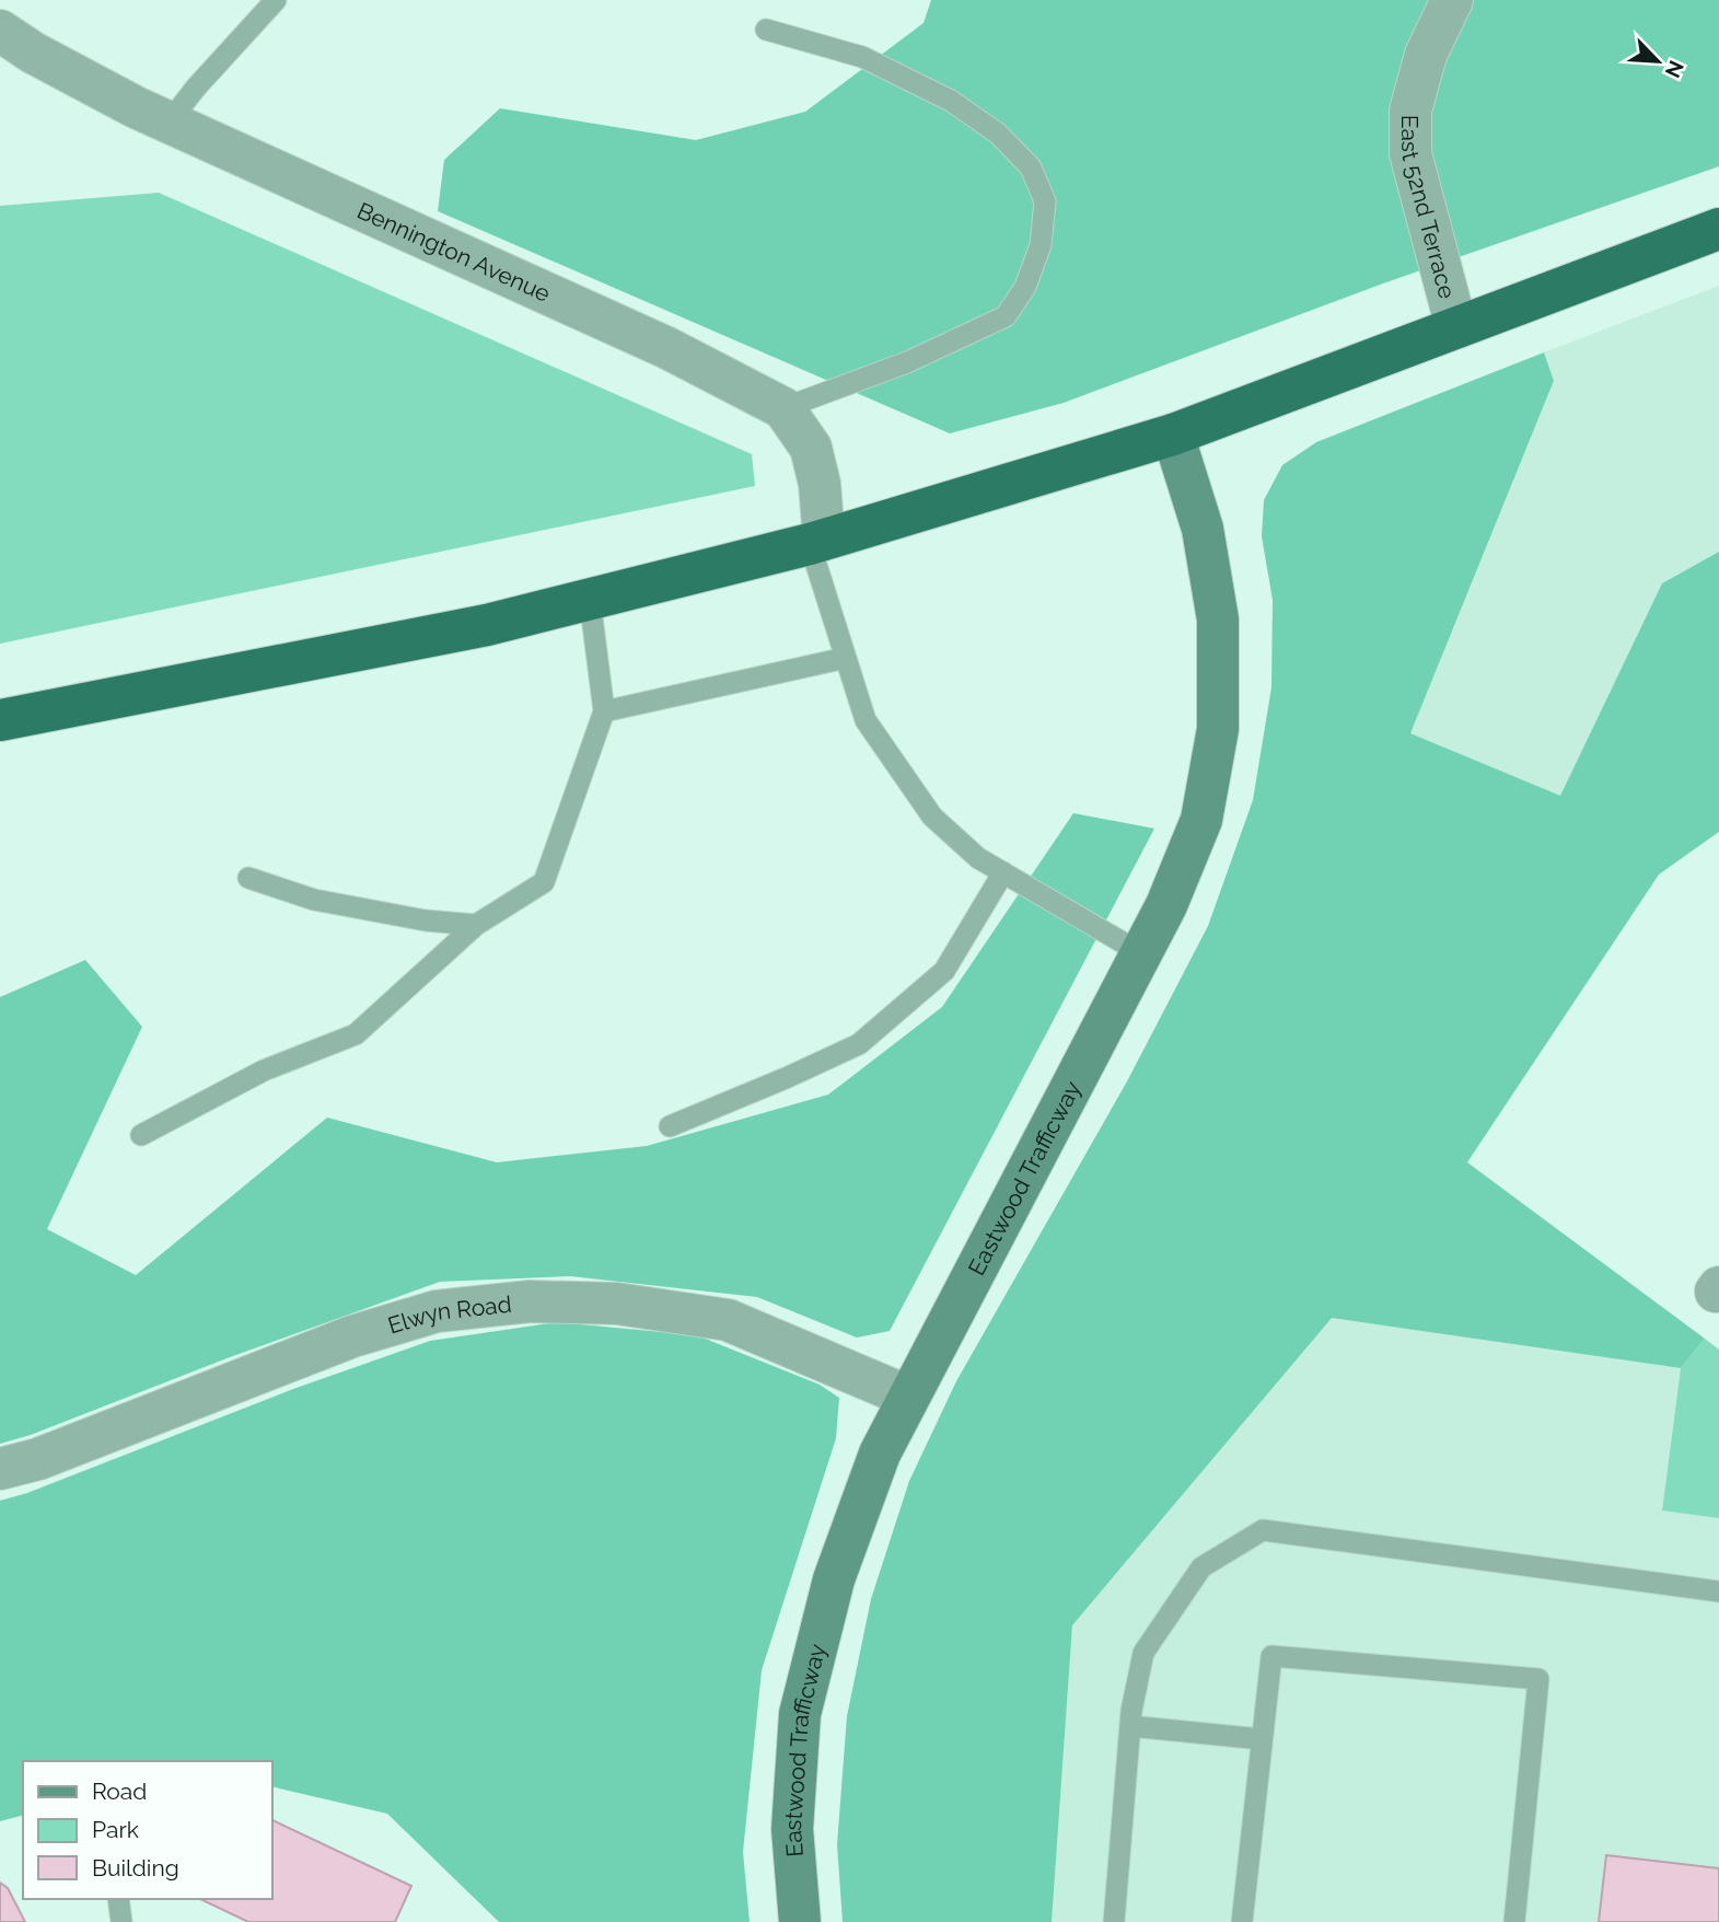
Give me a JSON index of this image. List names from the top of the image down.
{
  "streets": {
    "main road": ["Eastwood Trafficway"],
    "street": ["East 52nd Terrace", "Bennington Avenue", "Elwyn Road"]
  },
  "crossings": [
    ["Eastwood Trafficway", "Elwyn Road"]
  ],
  "legend": ["Road", "Park", "Building"],
  "north": "bottom right"
}
